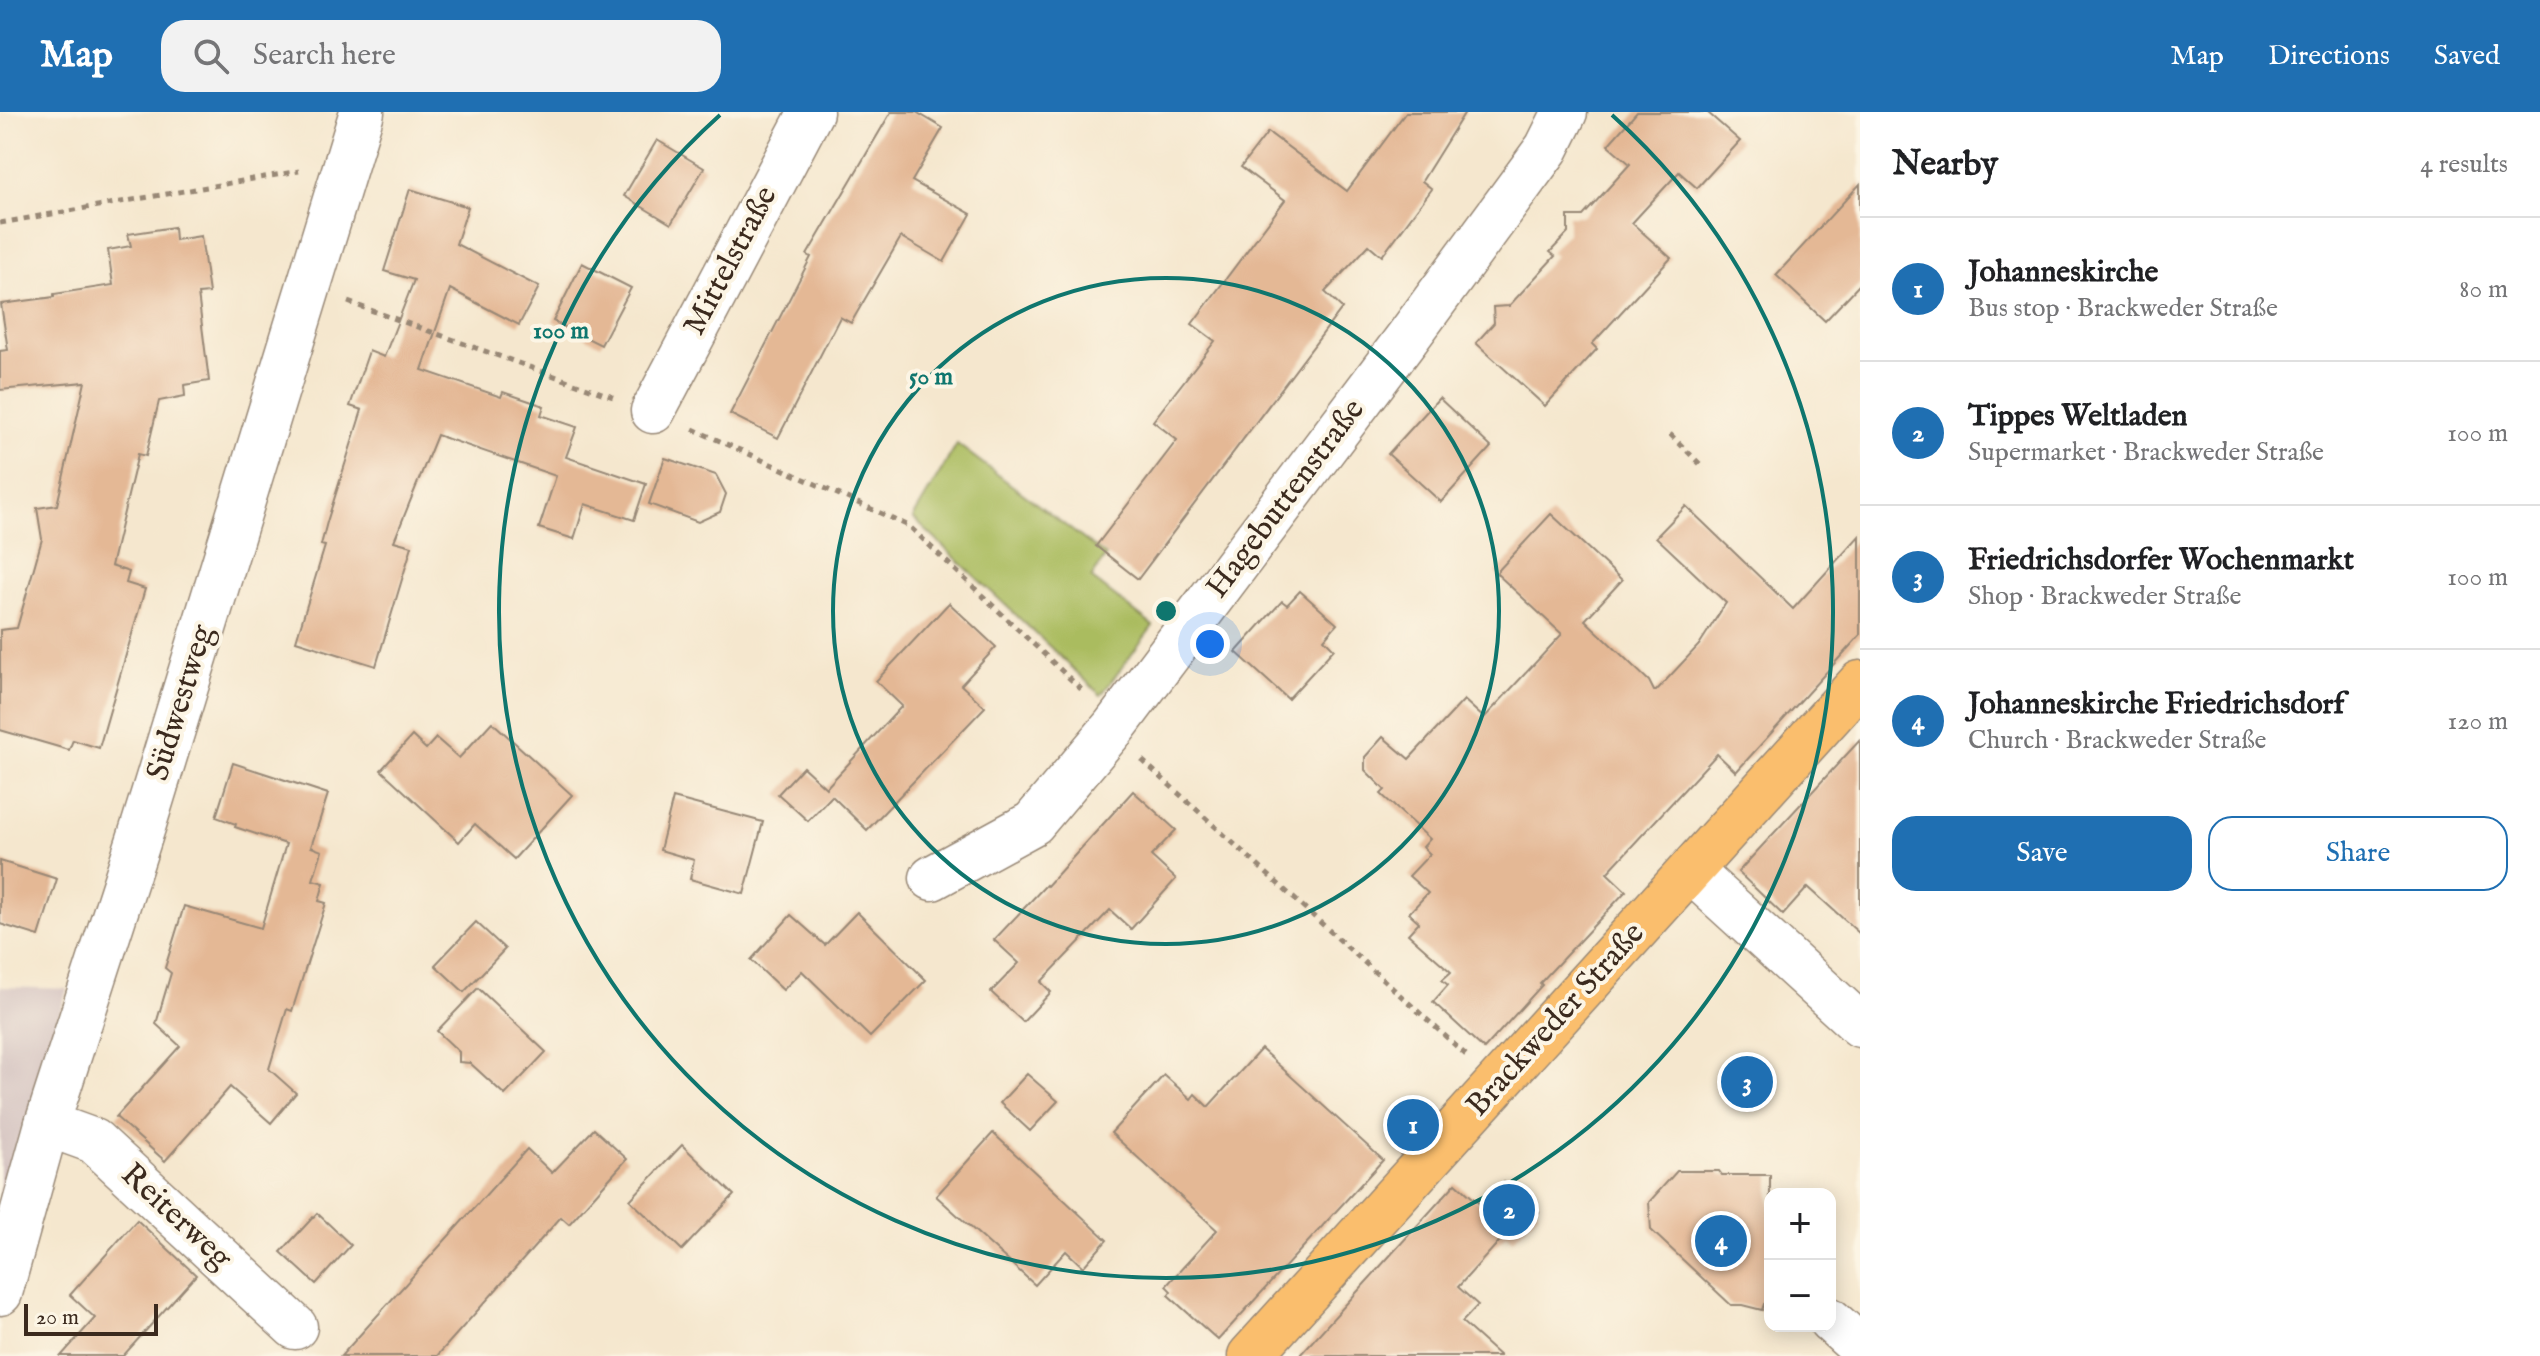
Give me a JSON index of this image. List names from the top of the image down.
{
  "streets": {
    "main road": ["Brackweder Straße"],
    "street": [
      "Mittelstraße",
      "Hagebuttenstraße",
      "Südwestweg",
      "Reiterweg"
    ]
  },
  "crossings": [
    ["Südwestweg", "Reiterweg"]
  ],
  "scale_bar": "20 m",
  "page": {
    "header": "Map",
    "search": "Search here",
    "nav": ["Map", "Directions", "Saved"],
    "heading": ["Nearby", "4 results"],
    "list": [
      {
        "mark": "1",
        "name": "Johanneskirche",
        "note": "Bus stop · Brackweder Straße",
        "value": "80 m"
      },
      {
        "mark": "2",
        "name": "Tippes Weltladen",
        "note": "Supermarket · Brackweder Straße",
        "value": "100 m"
      },
      {
        "mark": "3",
        "name": "Friedrichsdorfer Wochenmarkt",
        "note": "Shop · Brackweder Straße",
        "value": "100 m"
      },
      {
        "mark": "4",
        "name": "Johanneskirche Friedrichsdorf",
        "note": "Church · Brackweder Straße",
        "value": "120 m"
      }
    ],
    "buttons": ["Save", "Share"],
    "pins": [
      "3",
      "1",
      "2",
      "4"
    ],
    "map_buttons": ["+", "−"],
    "scale": "20 m"
  },
  "rings": ["100 m", "50 m"]
}
